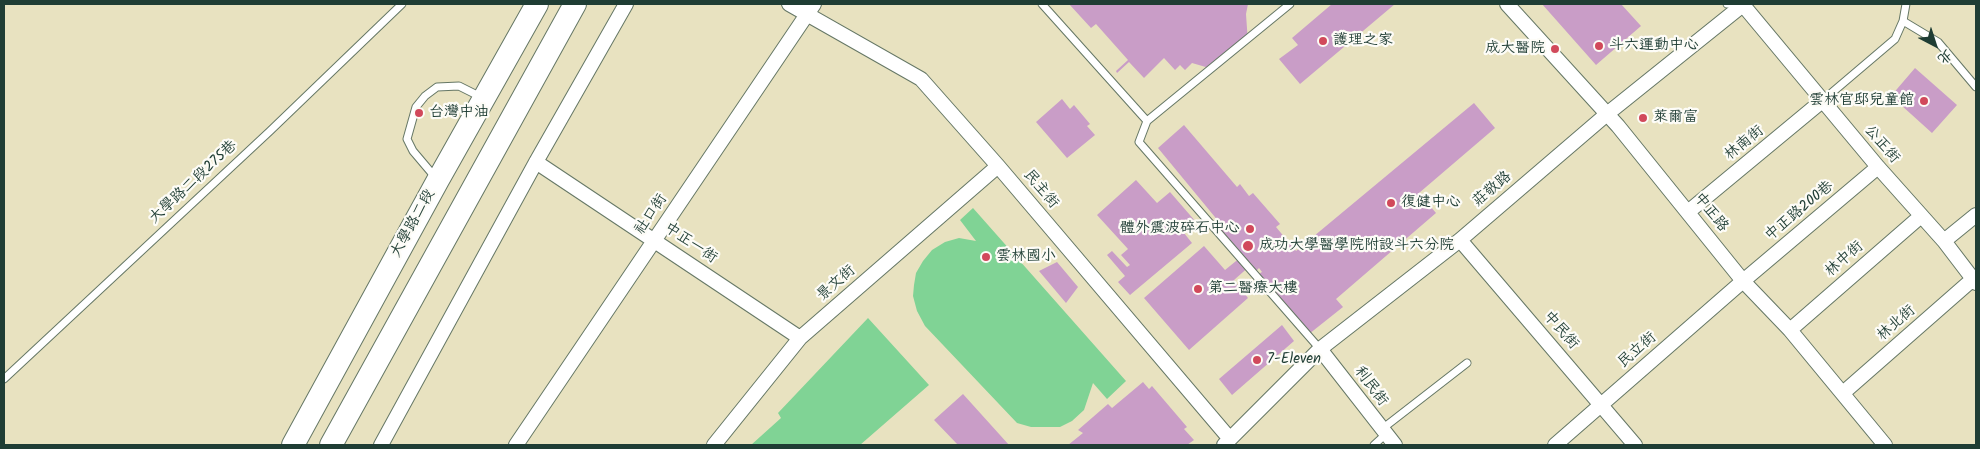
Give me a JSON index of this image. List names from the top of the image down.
{
  "streets": {
    "main road": ["大學路二段"],
    "street": [
      "林南街",
      "公正街",
      "民主街",
      "莊敬路",
      "中正路200巷",
      "中正路",
      "社口街",
      "中正一街",
      "林中街",
      "景文街",
      "林北街",
      "中民街",
      "民立街",
      "利民街"
    ],
    "lane": ["大學路二段275巷"]
  },
  "crossings": [
    ["林南街", "公正街"],
    ["林南街", "中正路"],
    ["公正街", "莊敬路"],
    ["公正街", "中正路200巷"],
    ["公正街", "林中街"],
    ["公正街", "林北街"],
    ["民主街", "莊敬路"],
    ["民主街", "社口街"],
    ["民主街", "景文街"],
    ["莊敬路", "中正路"],
    ["莊敬路", "中民街"],
    ["莊敬路", "利民街"],
    ["中正路200巷", "中正路"],
    ["中正路200巷", "民立街"],
    ["中正路", "林中街"],
    ["中正路", "林北街"],
    ["中正路", "民立街"],
    ["社口街", "中正一街"],
    ["中正一街", "景文街"],
    ["中民街", "民立街"]
  ],
  "places": [
    "護理之家",
    "斗六運動中心",
    "成大醫院",
    "雲林官邸兒童館",
    "台灣中油",
    "萊爾富",
    "復健中心",
    "體外震波碎石中心",
    "成功大學醫學院附設斗六分院",
    "雲林國小",
    "第二醫療大樓",
    "7-Eleven"
  ],
  "north": "bottom right"
}
